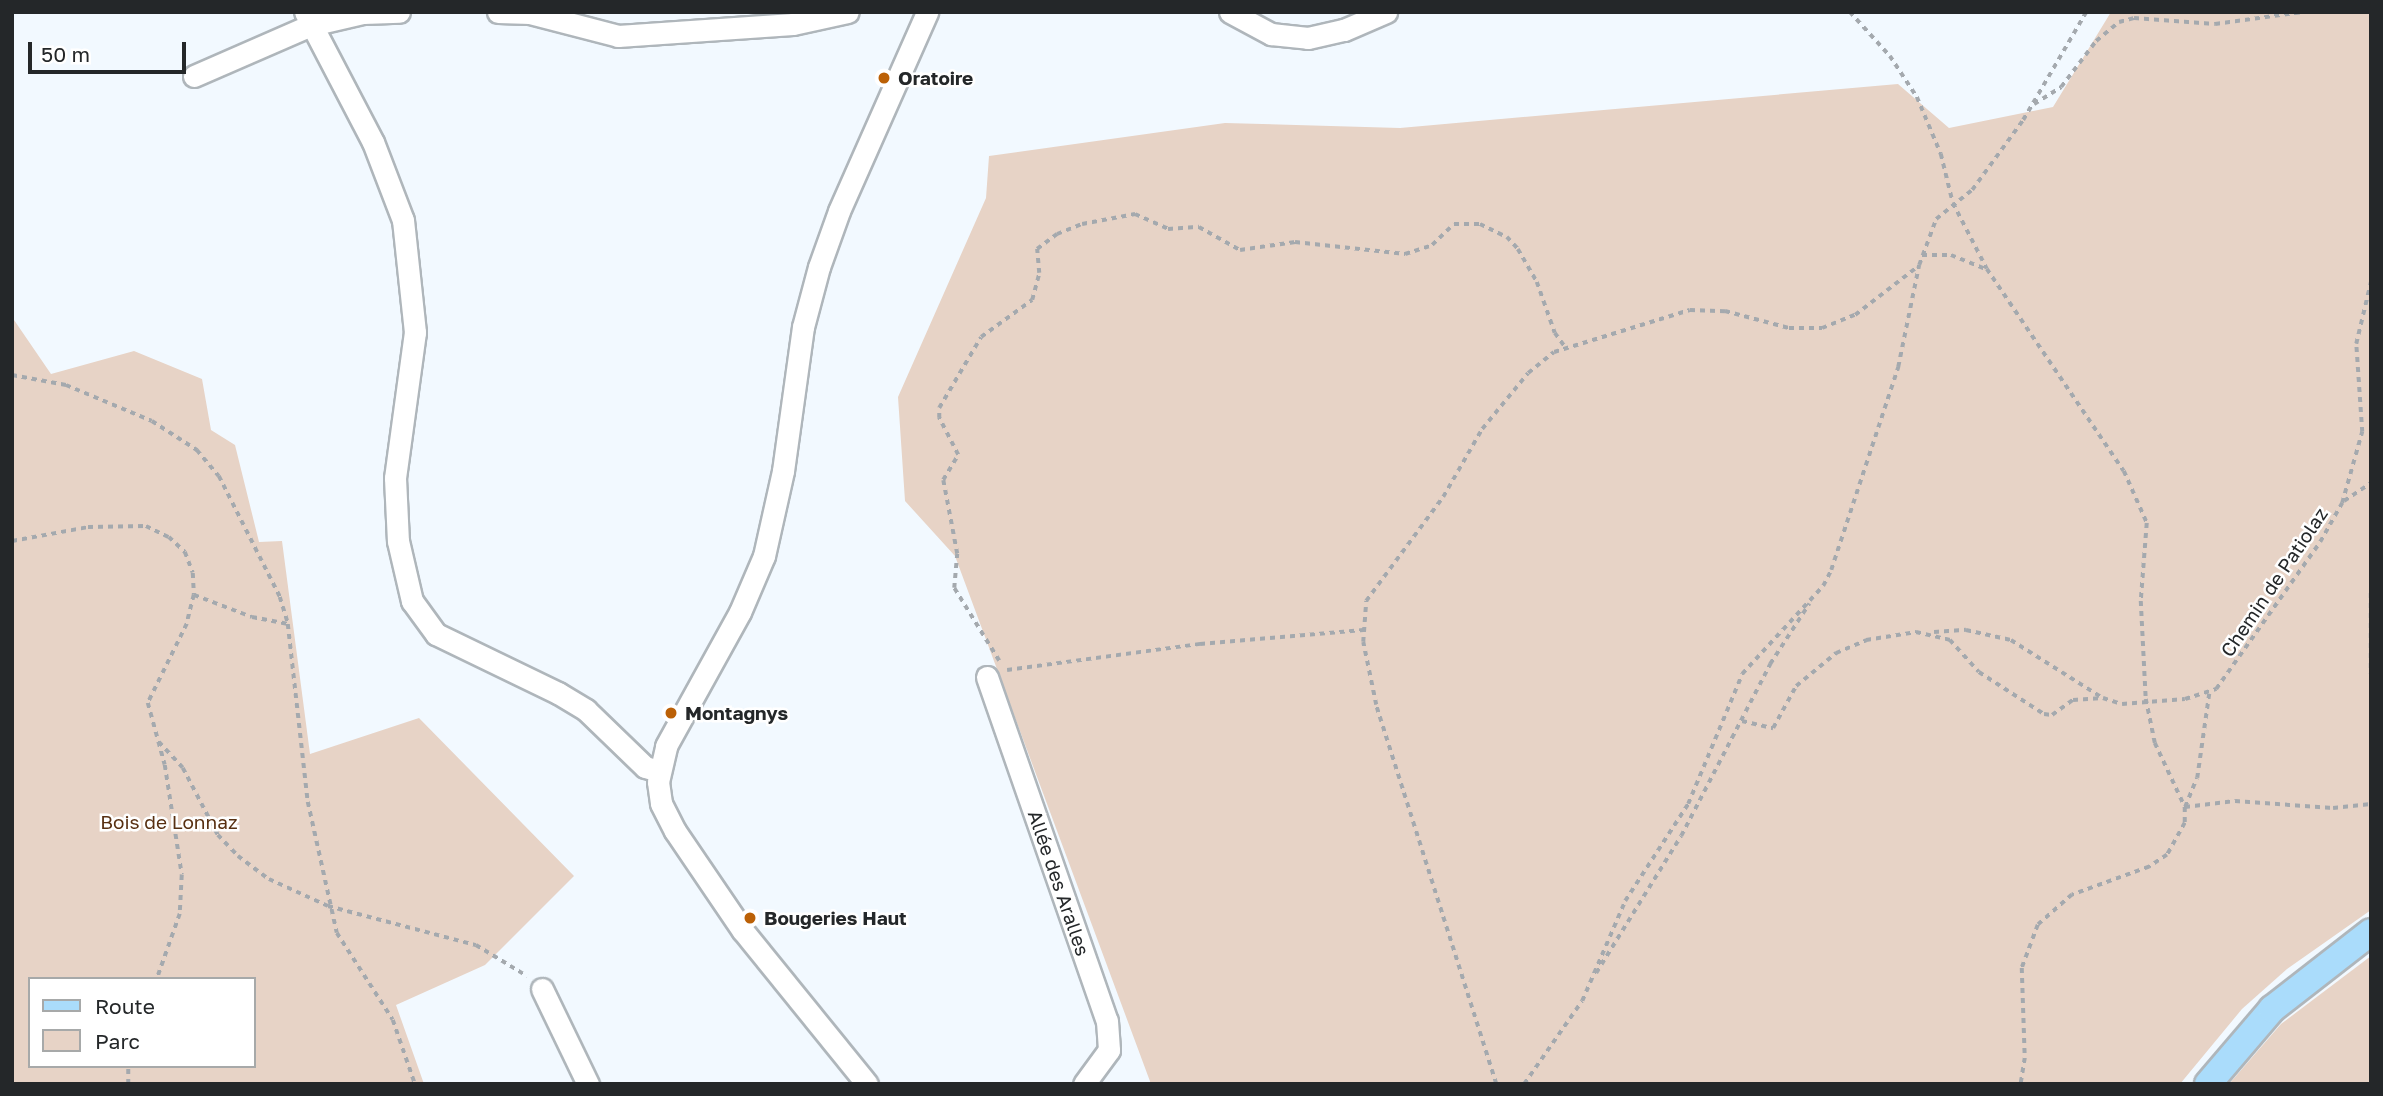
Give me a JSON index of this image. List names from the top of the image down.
{
  "streets": {
    "street": ["Allée des Aralles"],
    "path": ["Chemin de Patiolaz"]
  },
  "parks": ["Bois de Lonnaz"],
  "places": ["Oratoire", "Montagnys", "Bougeries Haut"],
  "legend": ["Route", "Parc"],
  "scale_bar": "50 m"
}
